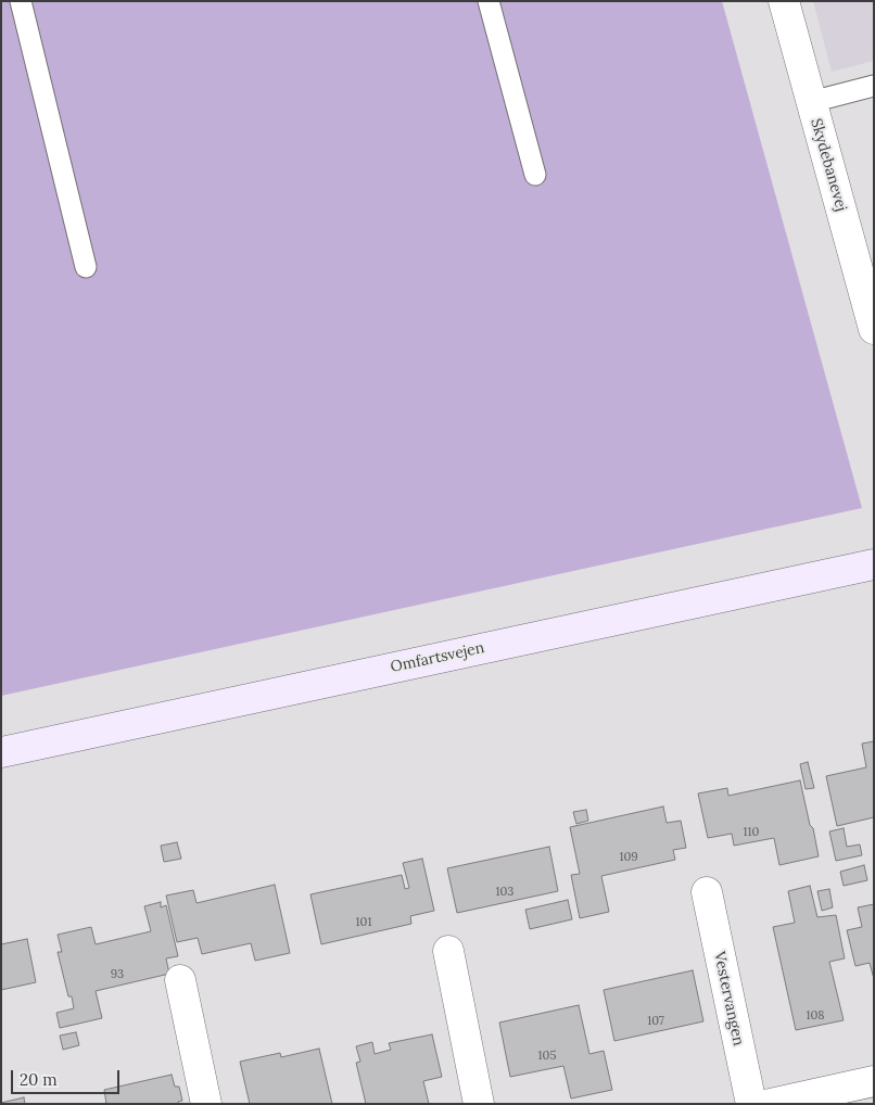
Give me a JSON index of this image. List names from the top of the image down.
{
  "streets": {
    "main road": ["Omfartsvejen"],
    "street": ["Skydebanevej", "Vestervangen"]
  },
  "house_numbers": [
    "110",
    "109",
    "103",
    "101",
    "93",
    "108",
    "107",
    "105"
  ],
  "scale_bar": "20 m"
}
